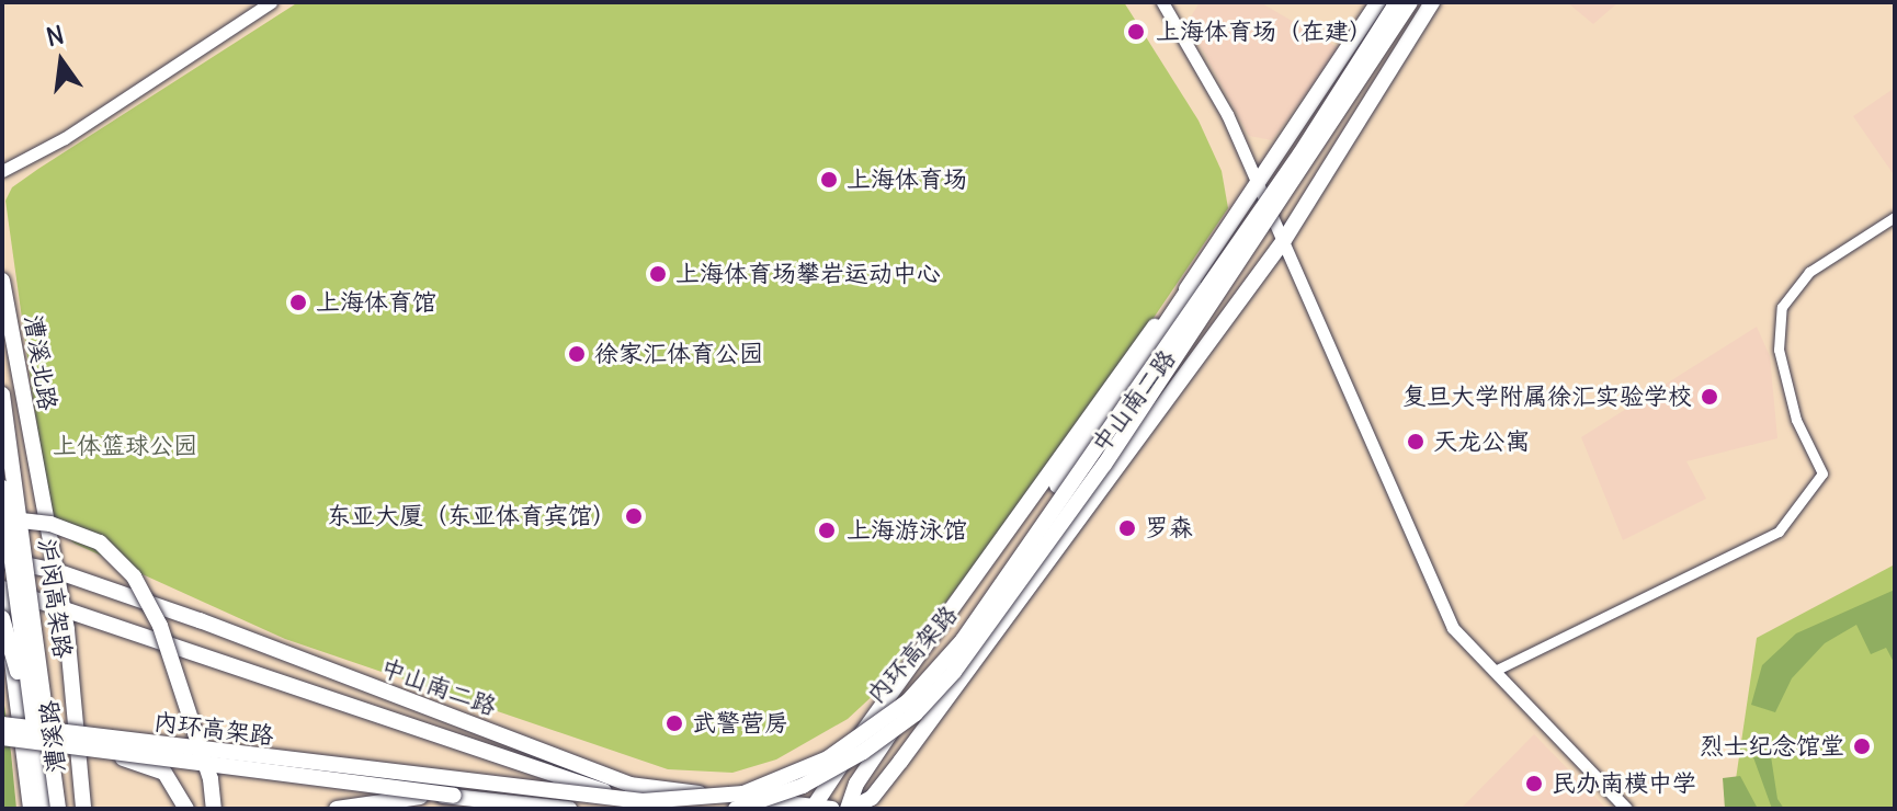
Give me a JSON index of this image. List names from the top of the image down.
{
  "streets": {
    "main road": [
      "漕溪北路",
      "中山南二路",
      "沪闵高架路",
      "内环高架路",
      "漕溪路"
    ]
  },
  "crossings": [
    ["漕溪北路", "中山南二路"],
    ["漕溪北路", "漕溪路"],
    ["中山南二路", "漕溪路"]
  ],
  "parks": ["上体篮球公园"],
  "places": [
    "上海体育场（在建）",
    "上海体育场",
    "上海体育场攀岩运动中心",
    "上海体育馆",
    "徐家汇体育公园",
    "复旦大学附属徐汇实验学校",
    "天龙公寓",
    "东亚大厦（东亚体育宾馆）",
    "罗森",
    "上海游泳馆",
    "武警营房",
    "烈士纪念馆堂",
    "民办南模中学"
  ],
  "north": "top"
}
